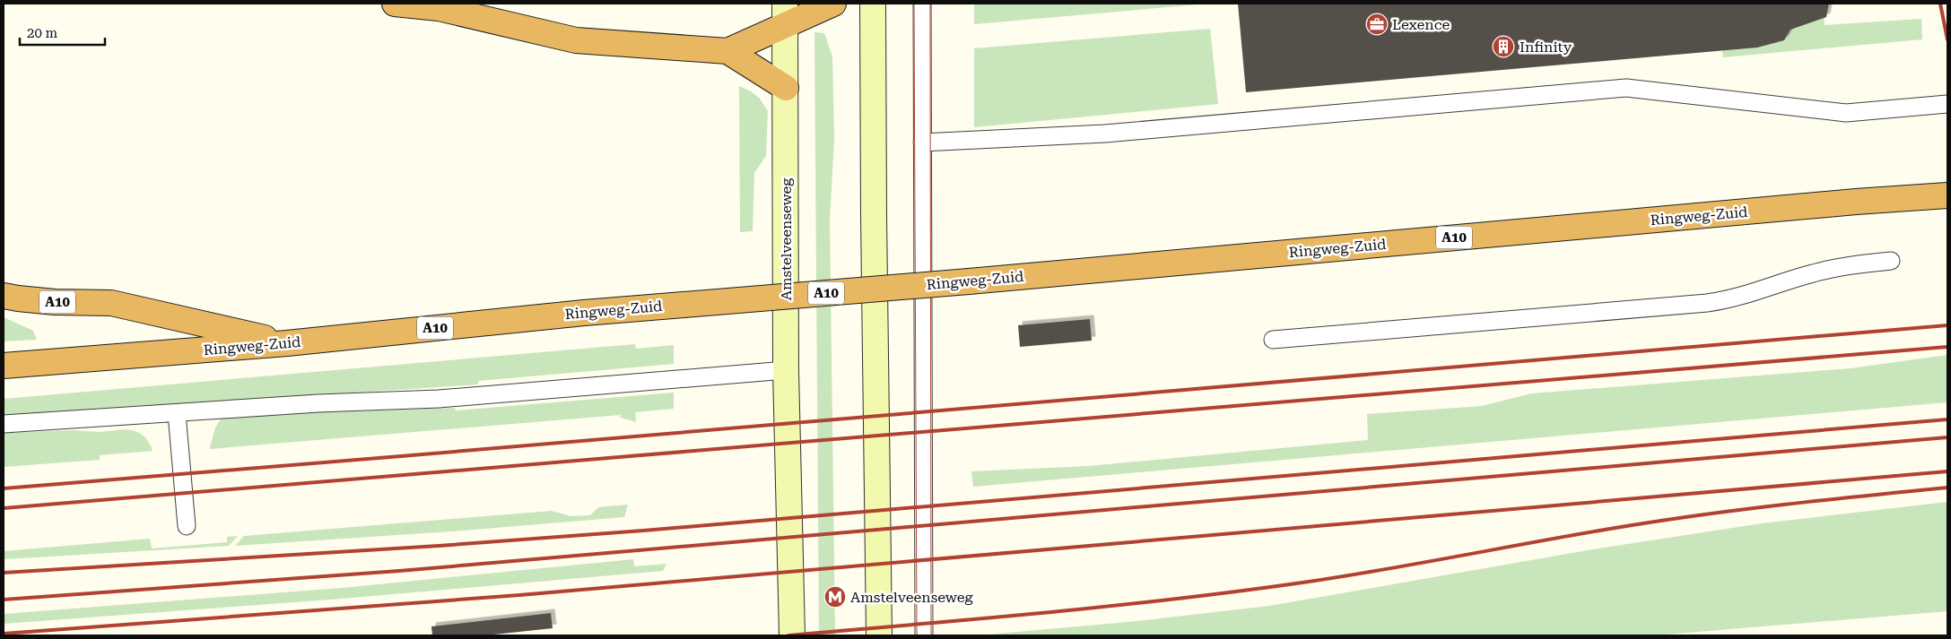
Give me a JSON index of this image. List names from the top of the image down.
{
  "streets": {
    "highway": ["Ringweg-Zuid", "A10"],
    "main road": ["Amstelveenseweg"]
  },
  "crossings": [
    ["Ringweg-Zuid", "A10"]
  ],
  "places": {
    "office": ["Lexence"],
    "building": ["Infinity"],
    "metro station": ["Amstelveenseweg"]
  },
  "scale_bar": "20 m"
}
